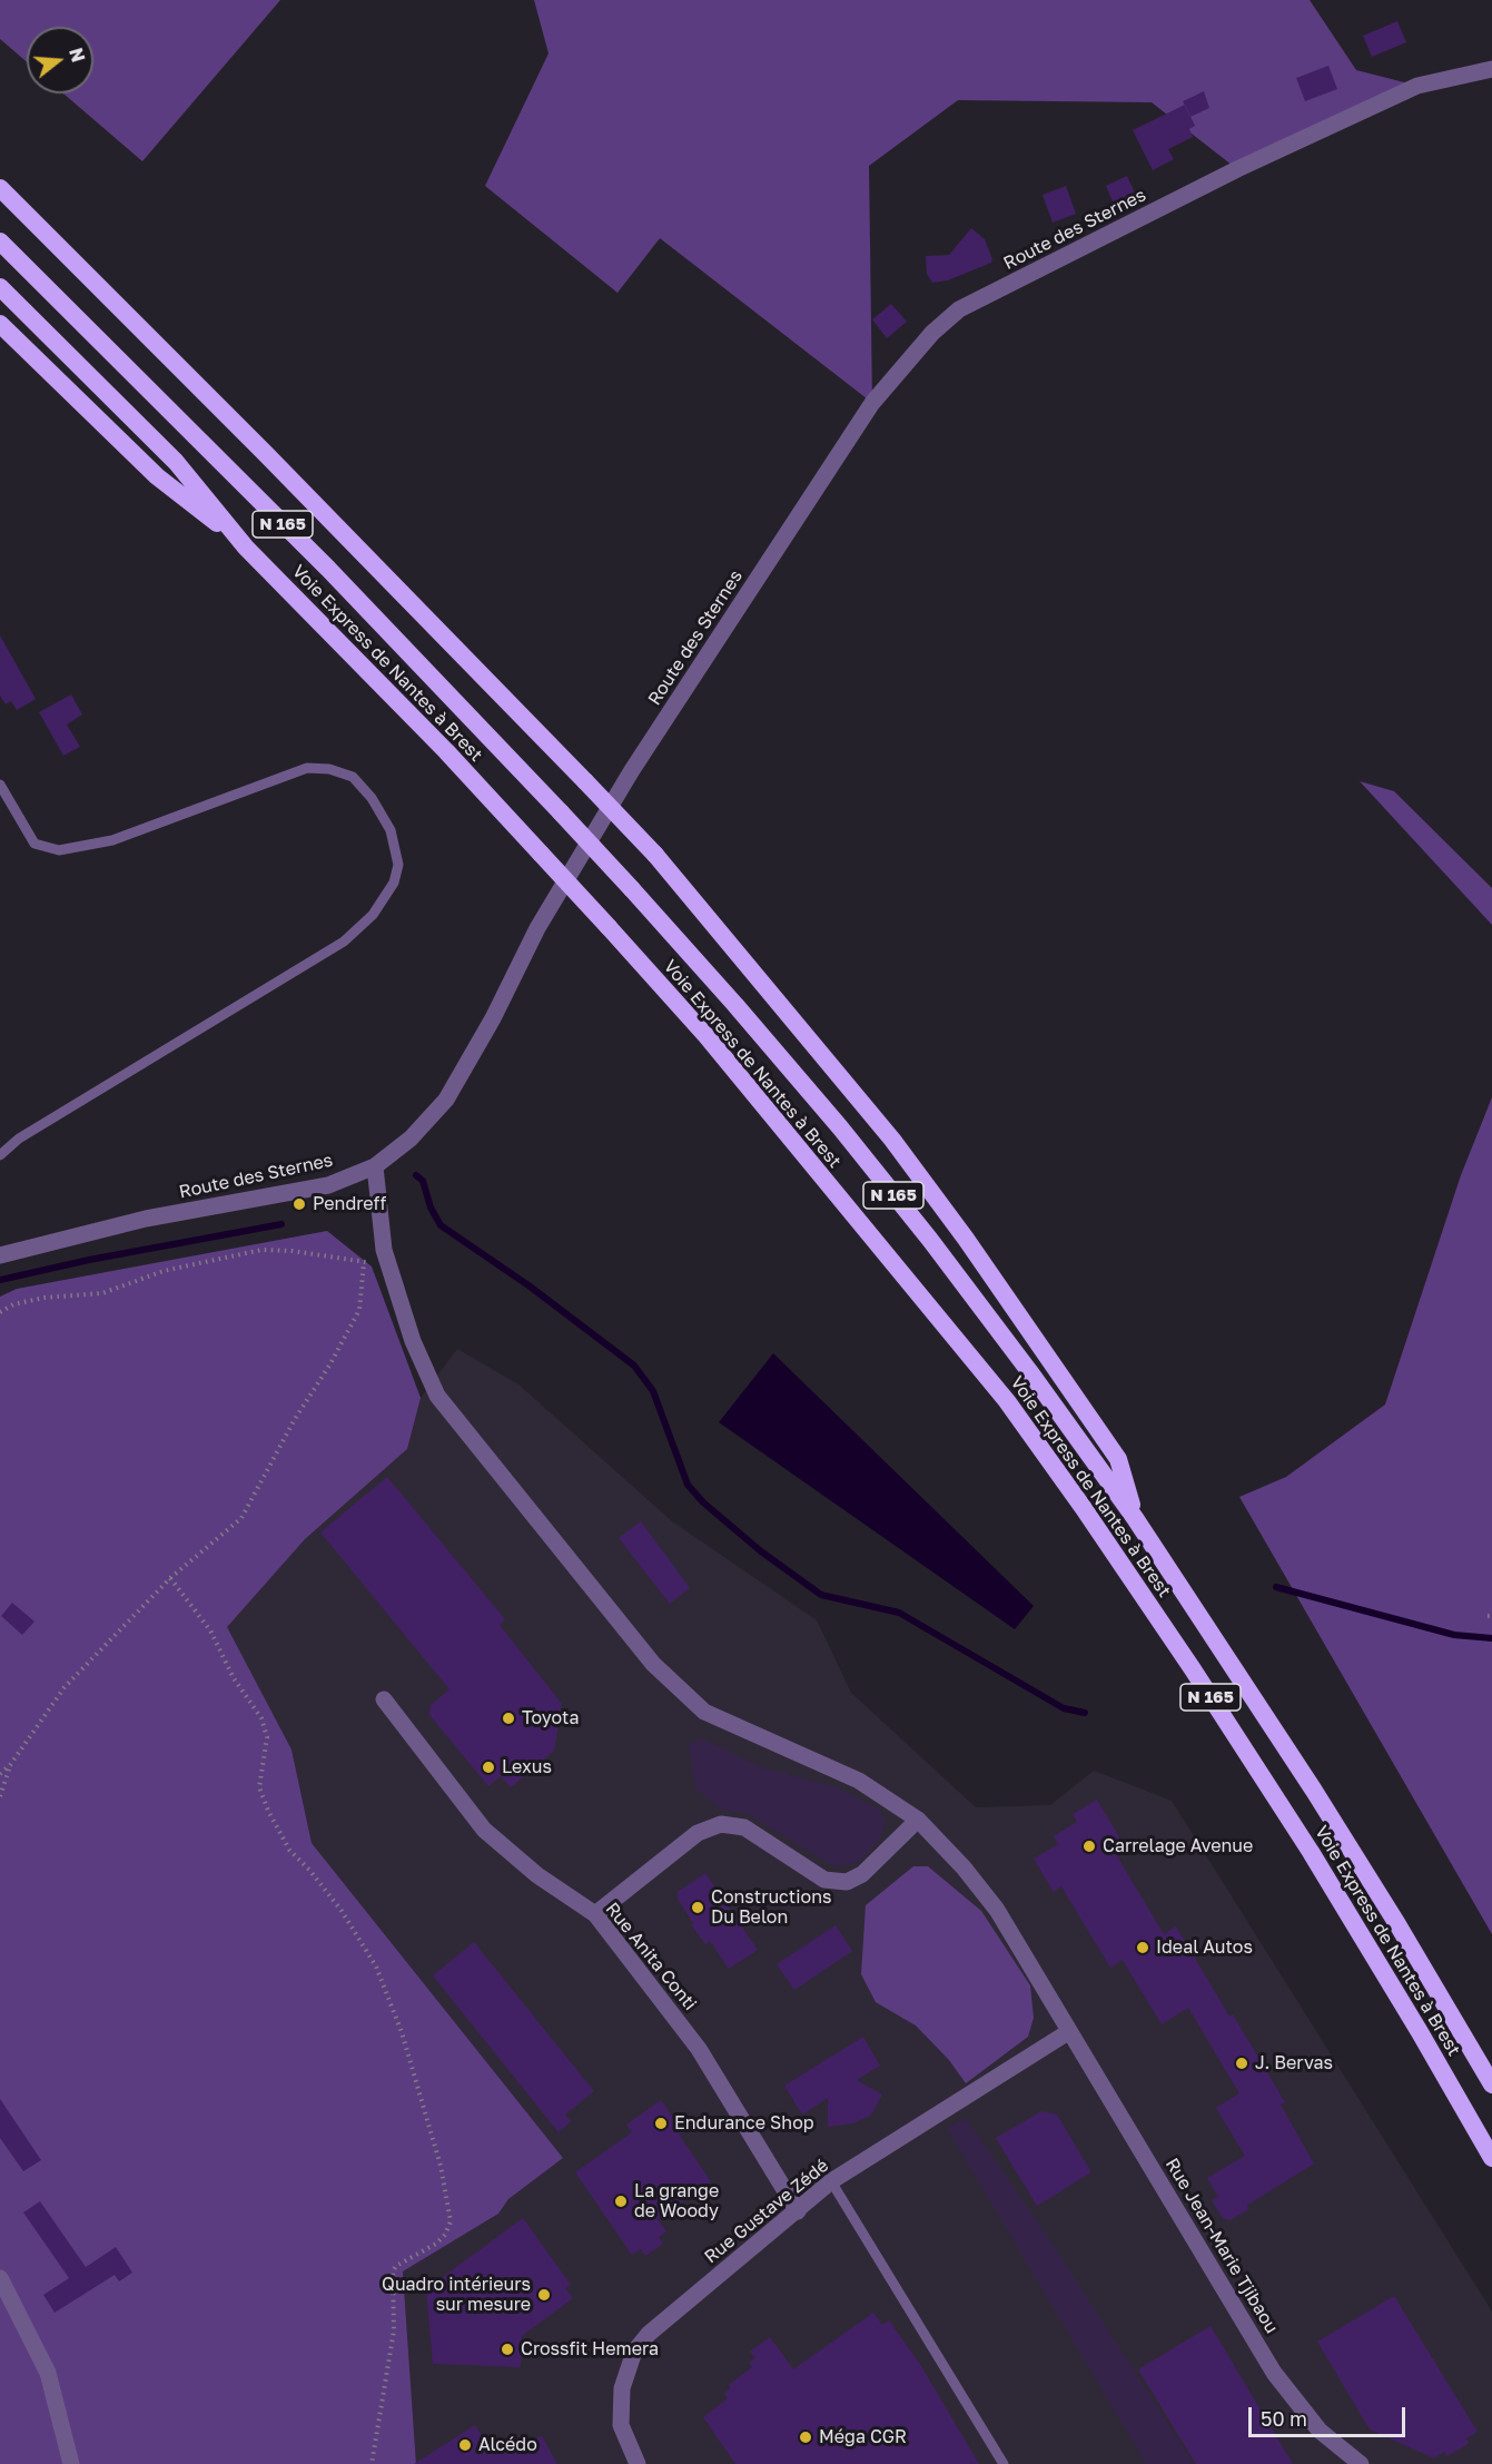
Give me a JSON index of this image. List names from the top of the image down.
{
  "streets": {
    "highway": ["N 165", "Voie Express de Nantes à Brest"],
    "street": [
      "Route des Sternes",
      "Rue Anita Conti",
      "Rue Gustave Zédé",
      "Rue Jean-Marie Tjibaou"
    ]
  },
  "crossings": [
    ["Route des Sternes", "Rue Jean-Marie Tjibaou"],
    ["Rue Anita Conti", "Rue Gustave Zédé"],
    ["Rue Gustave Zédé", "Rue Jean-Marie Tjibaou"]
  ],
  "places": [
    "Pendreff",
    "Toyota",
    "Lexus",
    "Carrelage Avenue",
    "Constructions Du Belon",
    "Ideal Autos",
    "J. Bervas",
    "Endurance Shop",
    "La grange de Woody",
    "Quadro intérieurs sur mesure",
    "Crossfit Hemera",
    "Méga CGR",
    "Alcédo"
  ],
  "scale_bar": "50 m",
  "north": "right"
}
